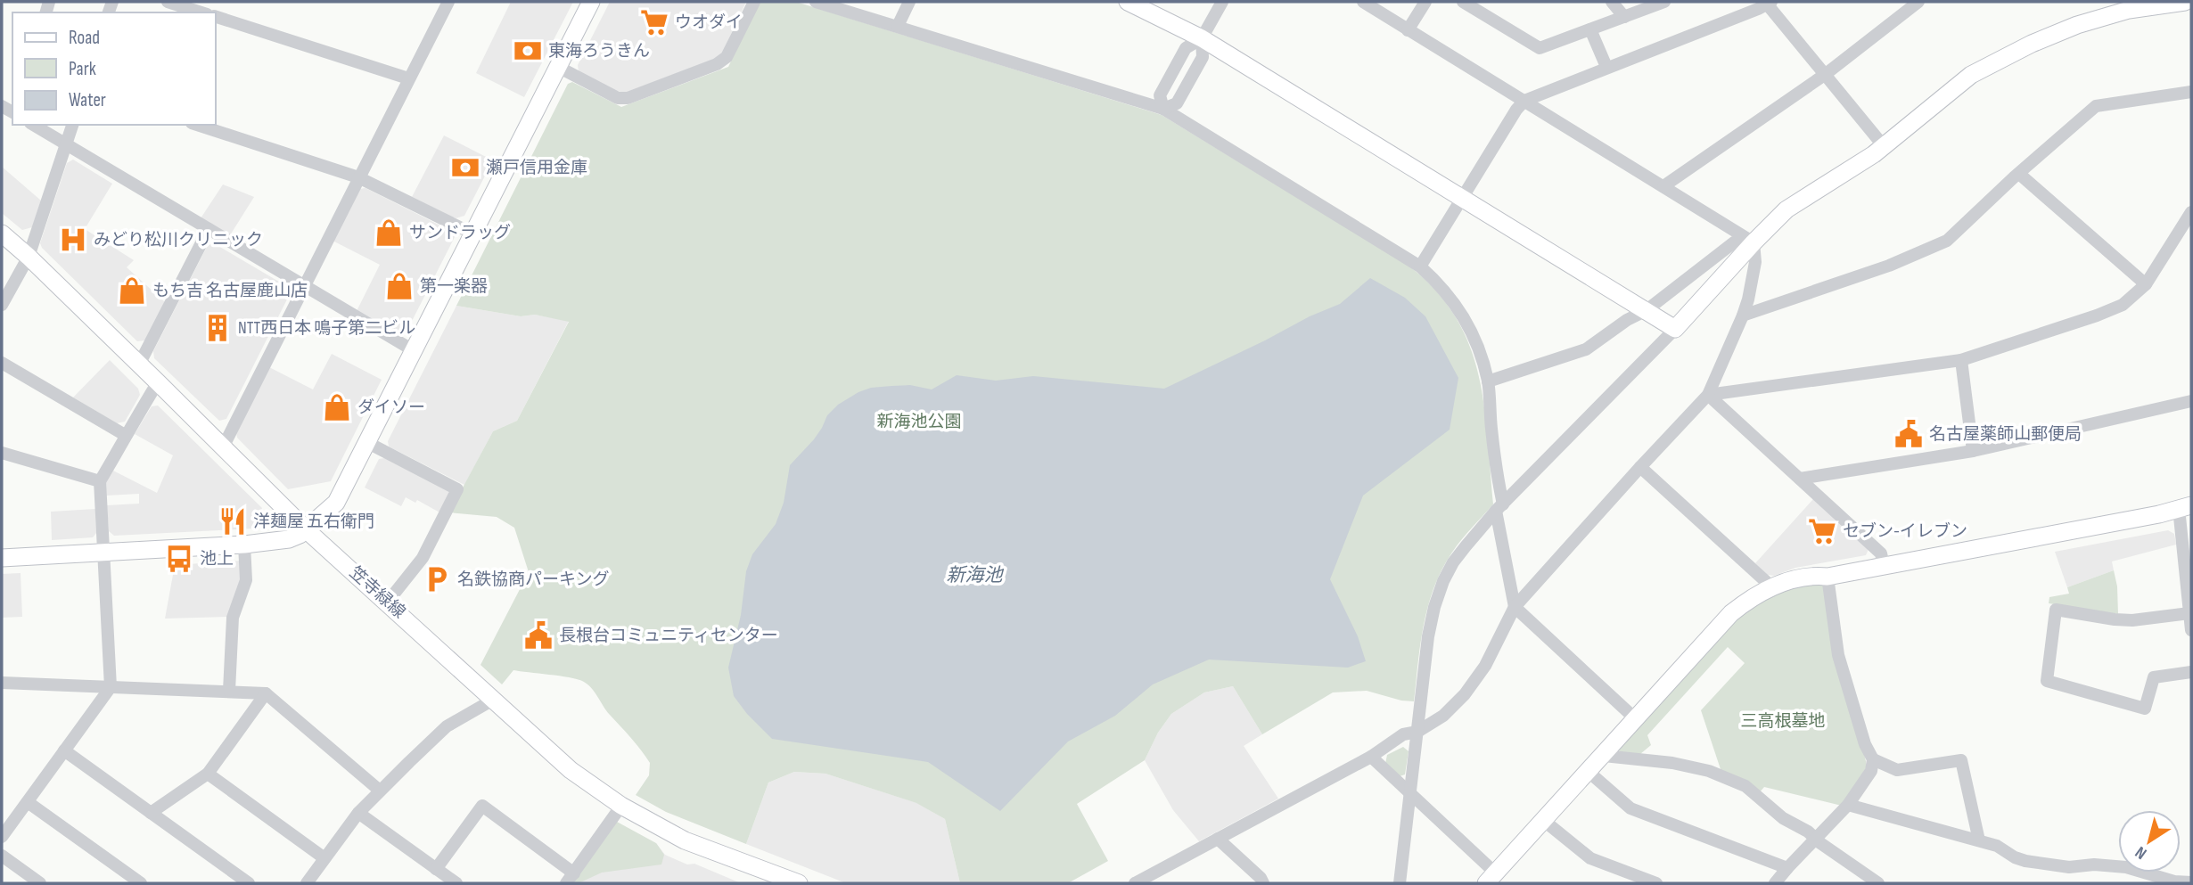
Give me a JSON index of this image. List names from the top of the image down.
{
  "streets": {
    "street": ["笠寺緑線"]
  },
  "water": ["新海池"],
  "parks": ["新海池公園", "三高根墓地"],
  "places": {
    "supermarket": ["ウオダイ", "セブン-イレブン"],
    "bank": ["東海ろうきん", "瀬戸信用金庫"],
    "shop": [
      "サンドラッグ",
      "第一楽器",
      "もち吉 名古屋鹿山店",
      "ダイソー"
    ],
    "hospital": ["みどり松川クリニック"],
    "building": ["NTT西日本 鳴子第二ビル"],
    "public building": ["名古屋薬師山郵便局", "長根台コミュニティセンター"],
    "restaurant": ["洋麺屋 五右衛門"],
    "bus stop": ["池上"],
    "parking": ["名鉄協商パーキング"]
  },
  "legend": ["Road", "Park", "Water"],
  "north": "bottom left"
}
